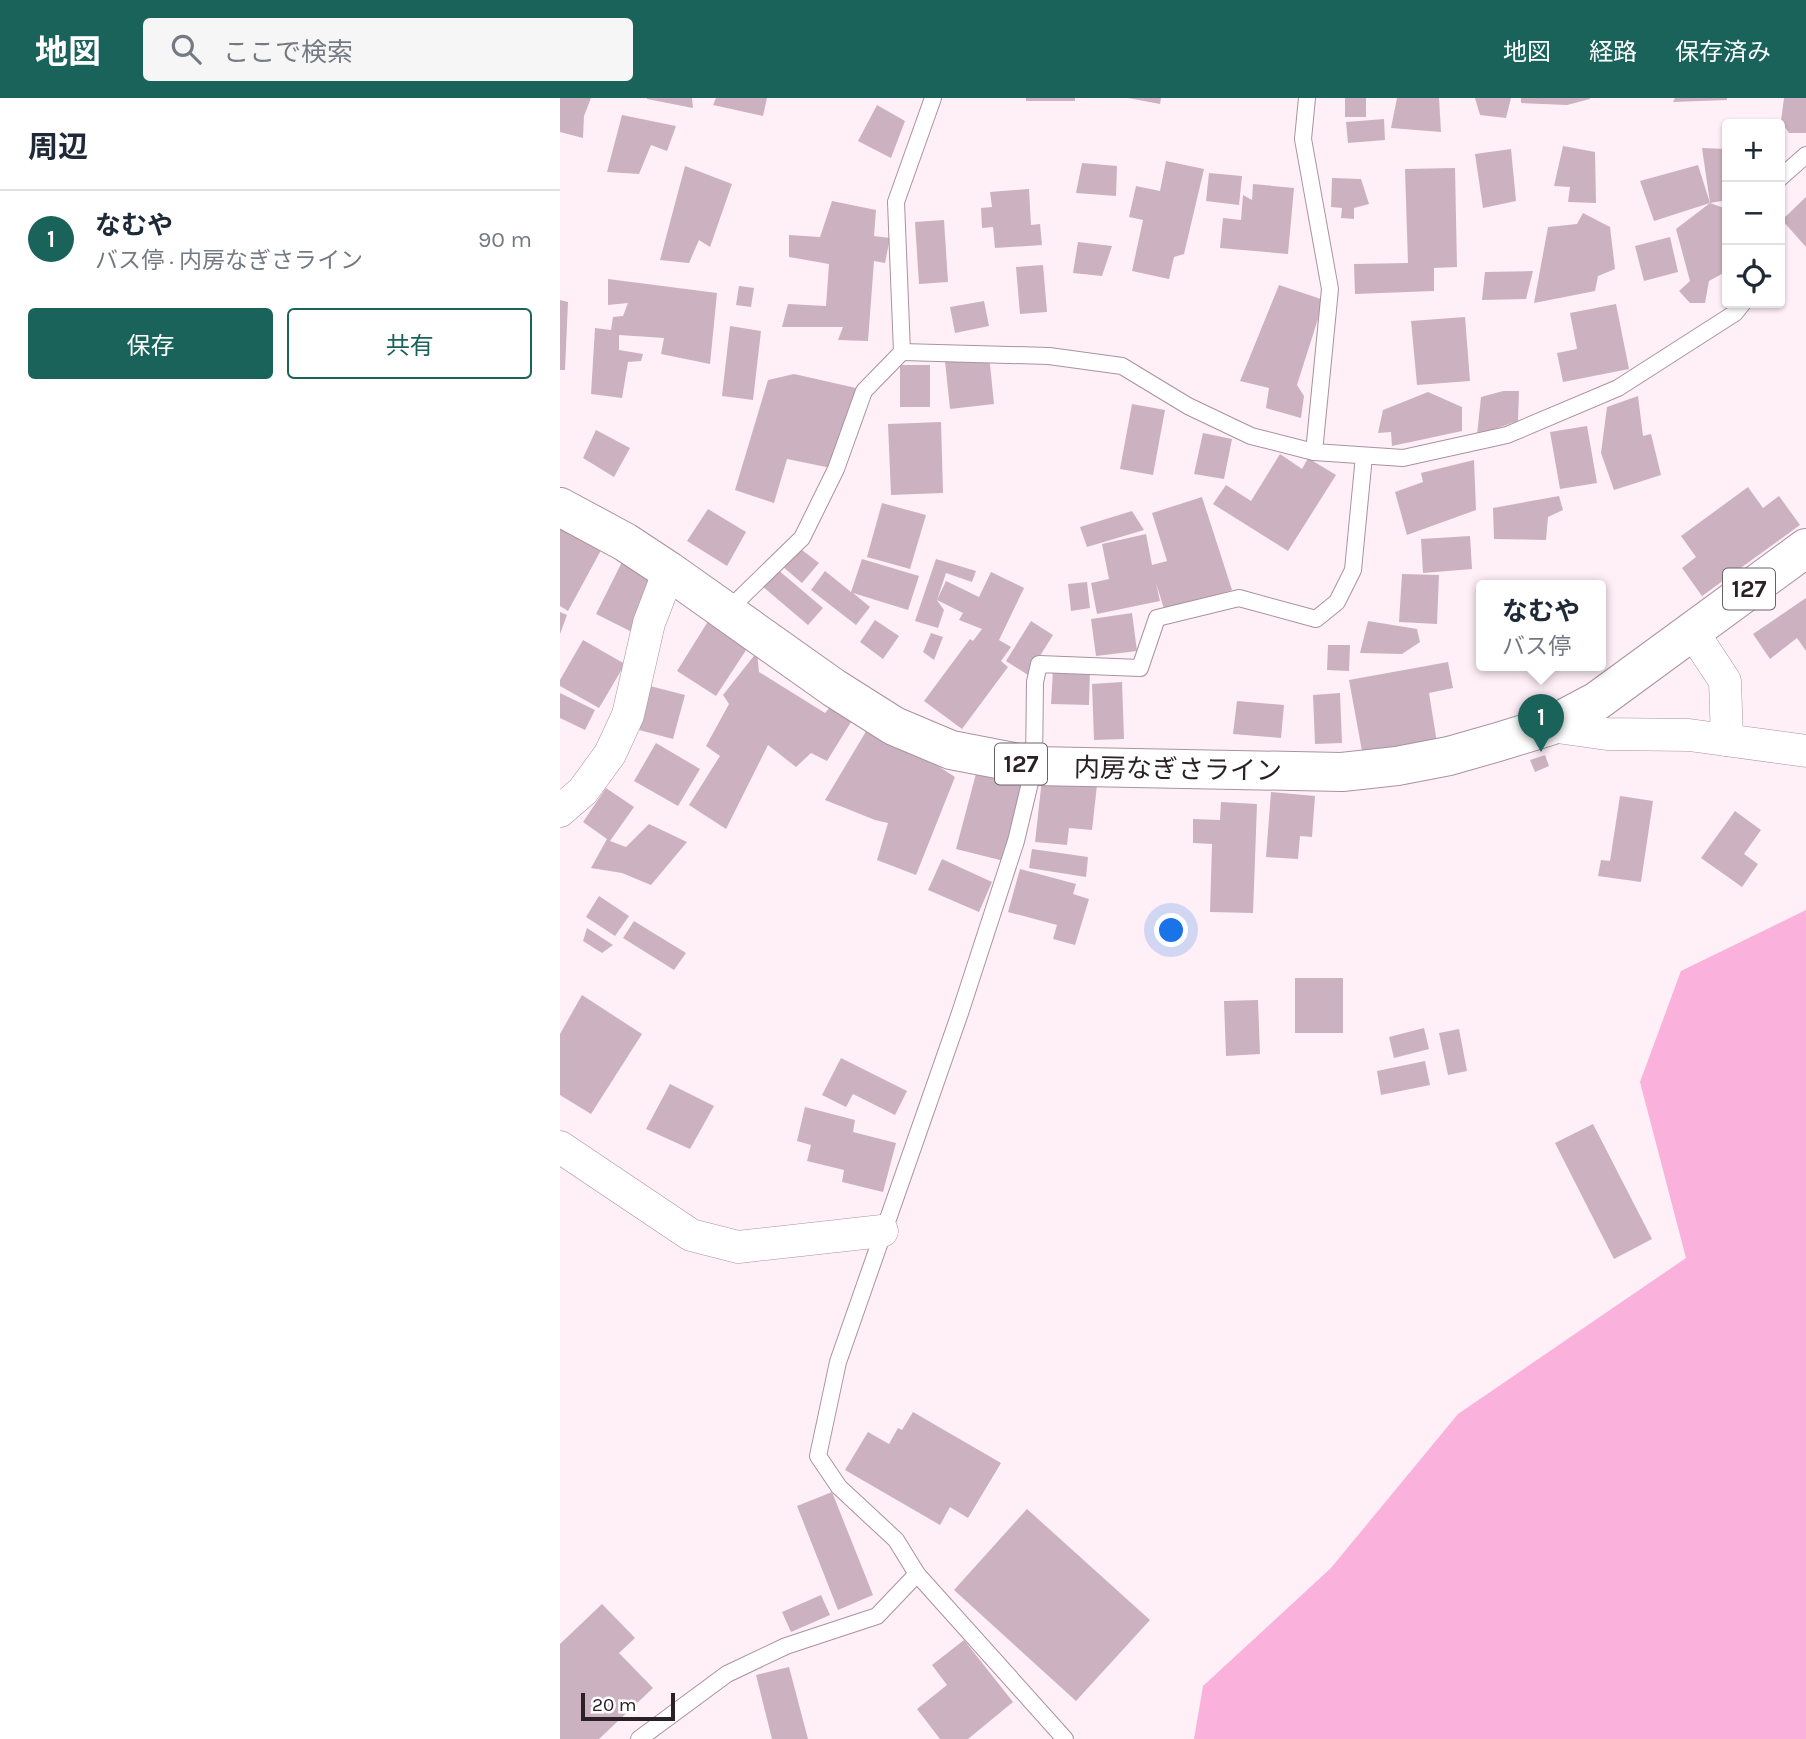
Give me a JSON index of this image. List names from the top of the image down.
{
  "streets": {
    "highway": ["127", "内房なぎさライン"]
  },
  "scale_bar": "20 m",
  "page": {
    "header": "地図",
    "search": "ここで検索",
    "nav": ["地図", "経路", "保存済み"],
    "heading": "周辺",
    "map_buttons": ["+", "−"],
    "list": [
      {
        "mark": "1",
        "name": "なむや",
        "note": "バス停 · 内房なぎさライン",
        "value": "90 m"
      }
    ],
    "buttons": ["保存", "共有"],
    "popup": ["なむや", "バス停"],
    "pins": "1",
    "scale": "20 m"
  }
}
